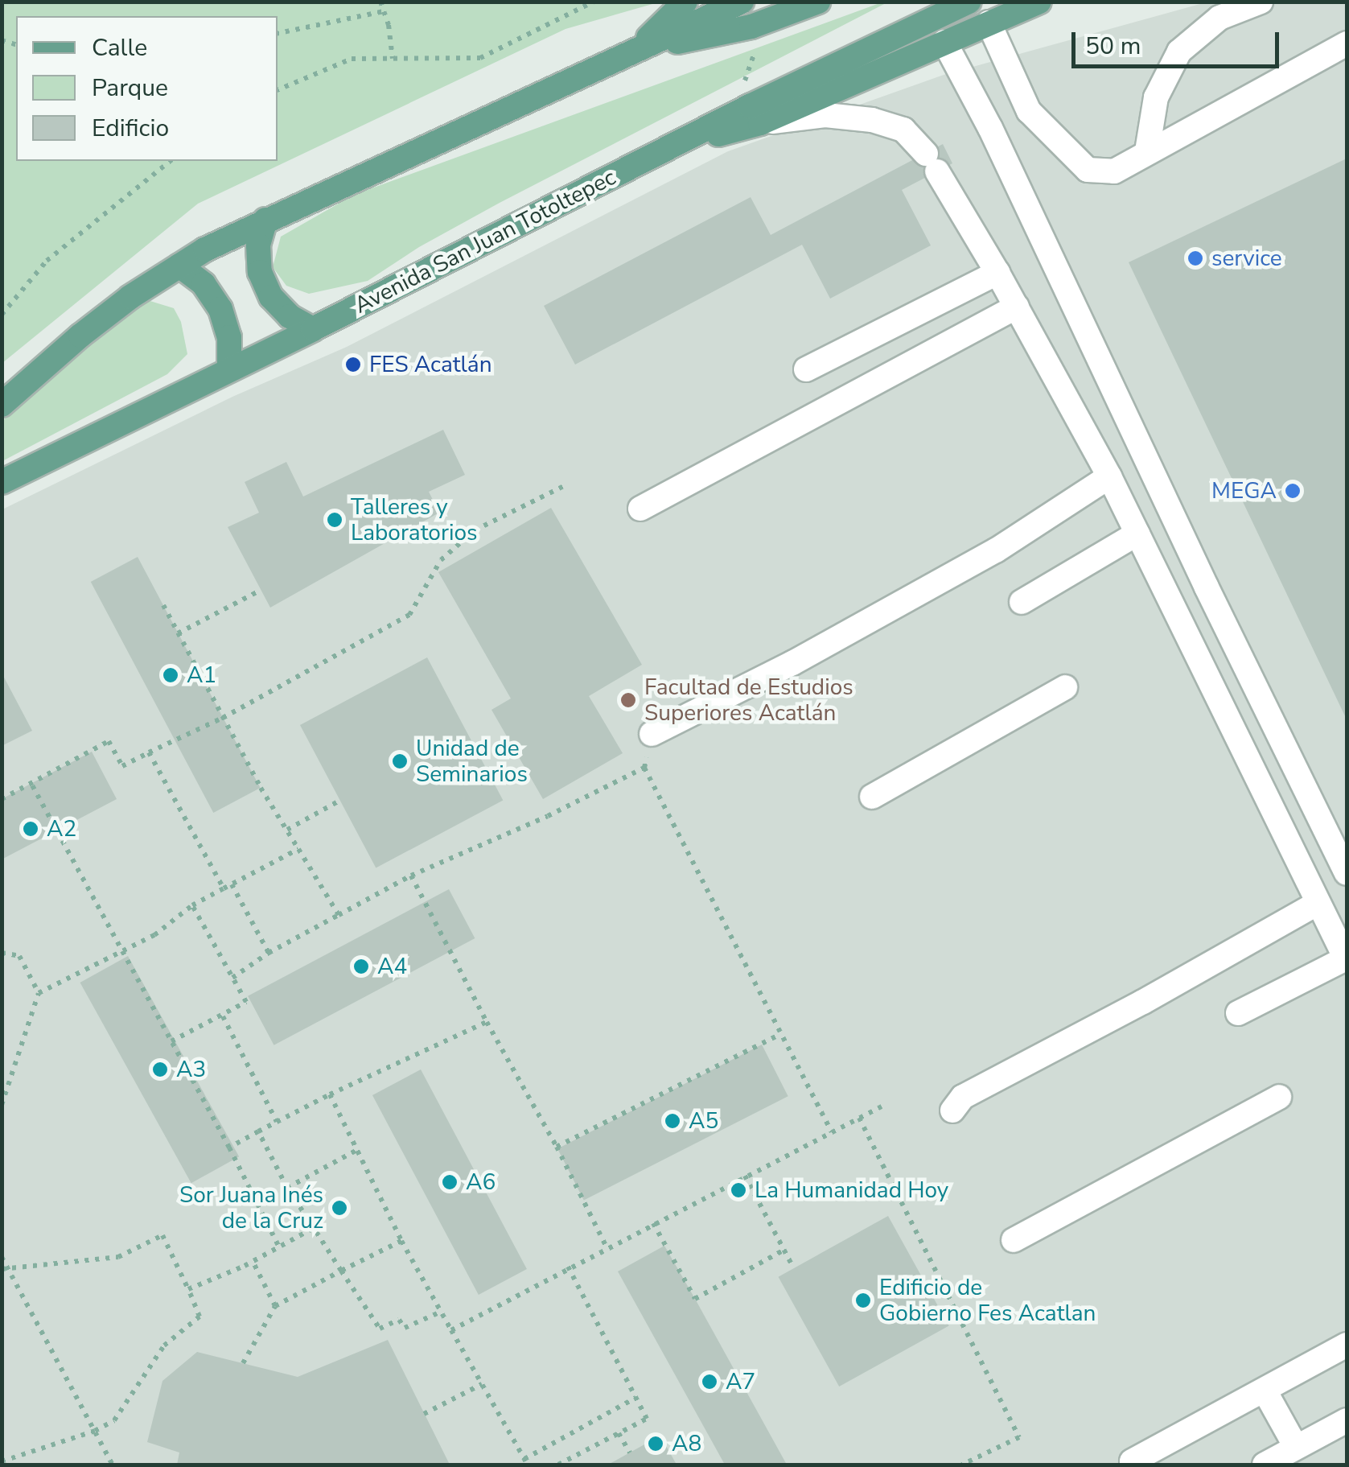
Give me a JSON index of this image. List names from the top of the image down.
{
  "streets": {
    "main road": ["Avenida San Juan Totoltepec"]
  },
  "places": [
    "service",
    "FES Acatlán",
    "MEGA",
    "Talleres y Laboratorios",
    "A1",
    "Facultad de Estudios Superiores Acatlán",
    "Unidad de Seminarios",
    "A2",
    "A4",
    "A3",
    "A5",
    "A6",
    "La Humanidad Hoy",
    "Sor Juana Inés de la Cruz",
    "Edificio de Gobierno Fes Acatlan",
    "A7",
    "A8"
  ],
  "legend": ["Calle", "Parque", "Edificio"],
  "scale_bar": "50 m"
}
